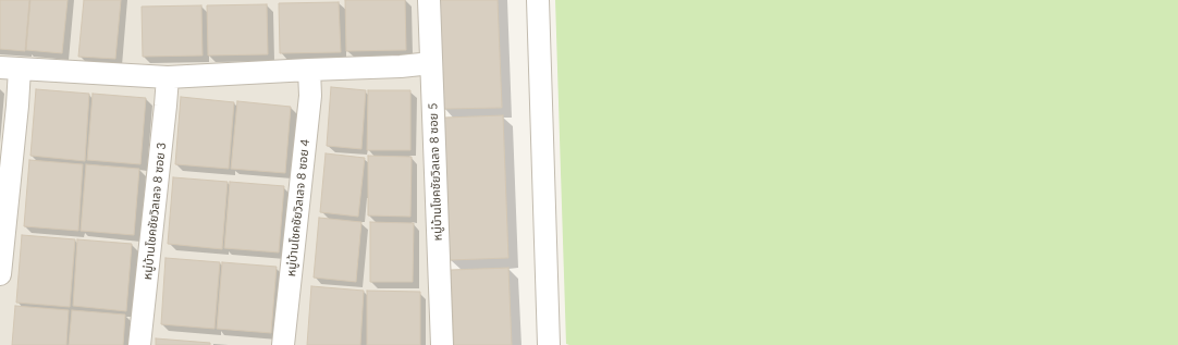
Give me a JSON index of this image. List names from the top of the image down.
{
  "streets": {
    "street": ["หมู่บ้านโชคชัยวิลเลจ 8 ซอย 5", "หมู่บ้านโชคชัยวิลเลจ 8 ซอย 4", "หมู่บ้านโชคชัยวิลเลจ 8 ซอย 3"]
  }
}
